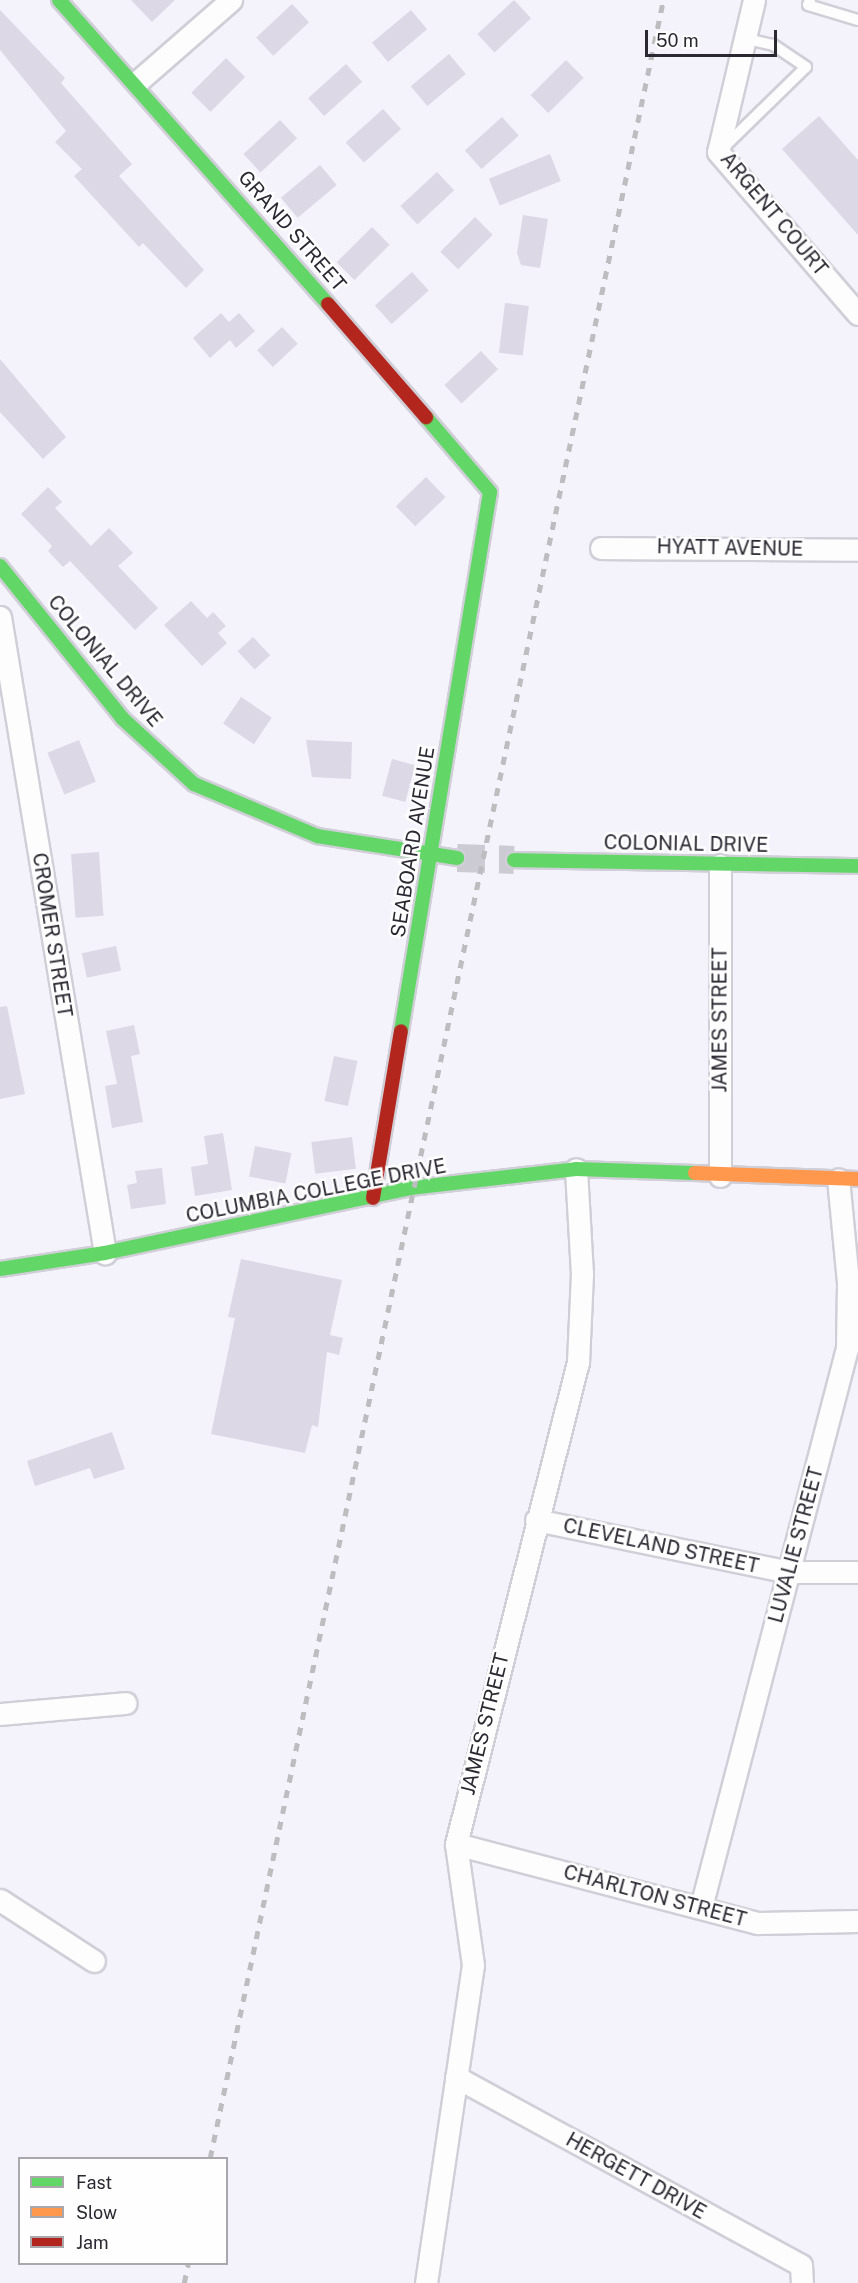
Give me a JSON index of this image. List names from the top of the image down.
{
  "streets": {
    "street": [
      "ARGENT COURT",
      "GRAND STREET",
      "HYATT AVENUE",
      "COLONIAL DRIVE",
      "SEABOARD AVENUE",
      "CROMER STREET",
      "JAMES STREET",
      "COLUMBIA COLLEGE DRIVE",
      "LUVALIE STREET",
      "CLEVELAND STREET",
      "CHARLTON STREET",
      "HERGETT DRIVE"
    ]
  },
  "crossings": [
    ["GRAND STREET", "SEABOARD AVENUE"],
    ["COLONIAL DRIVE", "SEABOARD AVENUE"],
    ["COLONIAL DRIVE", "JAMES STREET"],
    ["SEABOARD AVENUE", "COLUMBIA COLLEGE DRIVE"],
    ["CROMER STREET", "COLUMBIA COLLEGE DRIVE"],
    ["JAMES STREET", "COLUMBIA COLLEGE DRIVE"],
    ["JAMES STREET", "CLEVELAND STREET"],
    ["JAMES STREET", "CHARLTON STREET"],
    ["JAMES STREET", "HERGETT DRIVE"],
    ["COLUMBIA COLLEGE DRIVE", "LUVALIE STREET"],
    ["LUVALIE STREET", "CLEVELAND STREET"],
    ["LUVALIE STREET", "CHARLTON STREET"]
  ],
  "legend": ["Fast", "Slow", "Jam"],
  "scale_bar": "50 m"
}
